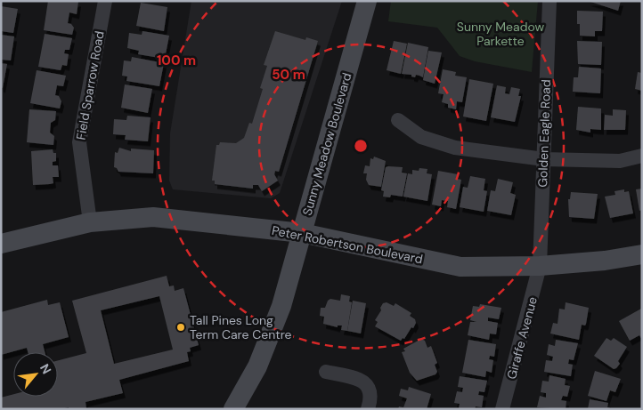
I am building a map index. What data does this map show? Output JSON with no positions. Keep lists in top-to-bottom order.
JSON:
{
  "streets": {
    "street": [
      "Field Sparrow Road",
      "Golden Eagle Road",
      "Sunny Meadow Boulevard",
      "Peter Robertson Boulevard",
      "Giraffe Avenue"
    ]
  },
  "crossings": [
    ["Field Sparrow Road", "Peter Robertson Boulevard"],
    ["Golden Eagle Road", "Peter Robertson Boulevard"],
    ["Golden Eagle Road", "Giraffe Avenue"],
    ["Sunny Meadow Boulevard", "Peter Robertson Boulevard"],
    ["Peter Robertson Boulevard", "Giraffe Avenue"]
  ],
  "parks": ["Sunny Meadow Parkette"],
  "places": ["Tall Pines Long Term Care Centre"],
  "north": "top right",
  "rings": ["100 m", "50 m"]
}
